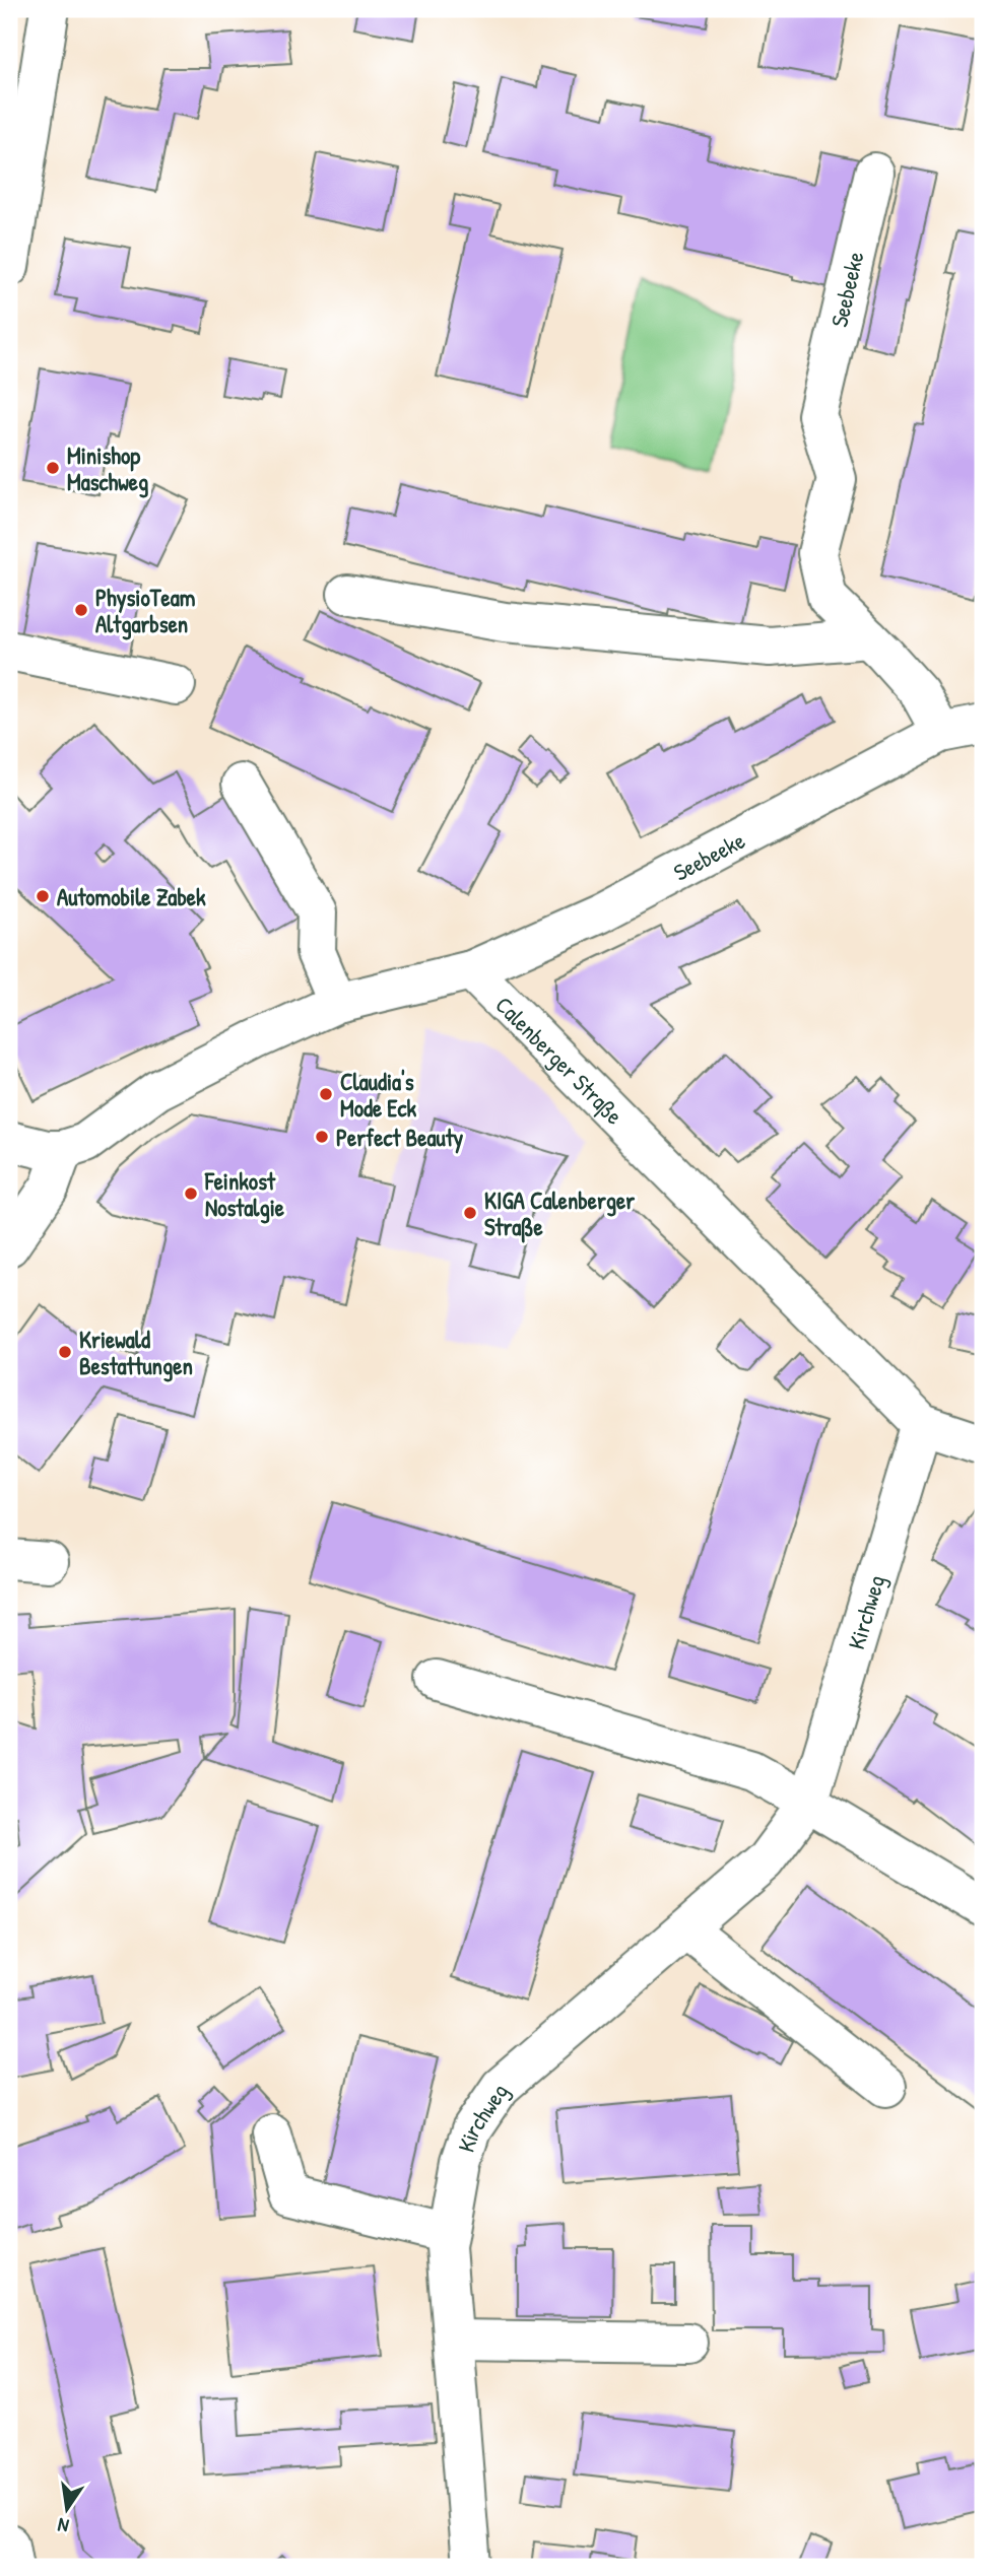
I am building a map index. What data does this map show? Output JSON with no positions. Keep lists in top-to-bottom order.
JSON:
{
  "streets": {
    "street": ["Seebeeke", "Calenberger Straße", "Kirchweg"]
  },
  "crossings": [
    ["Seebeeke", "Calenberger Straße"],
    ["Calenberger Straße", "Kirchweg"]
  ],
  "places": [
    "Minishop Maschweg",
    "PhysioTeam Altgarbsen",
    "Automobile Zabek",
    "Claudia's Mode Eck",
    "Perfect Beauty",
    "Feinkost Nostalgie",
    "KIGA Calenberger Straße",
    "Kriewald Bestattungen"
  ],
  "north": "bottom"
}
